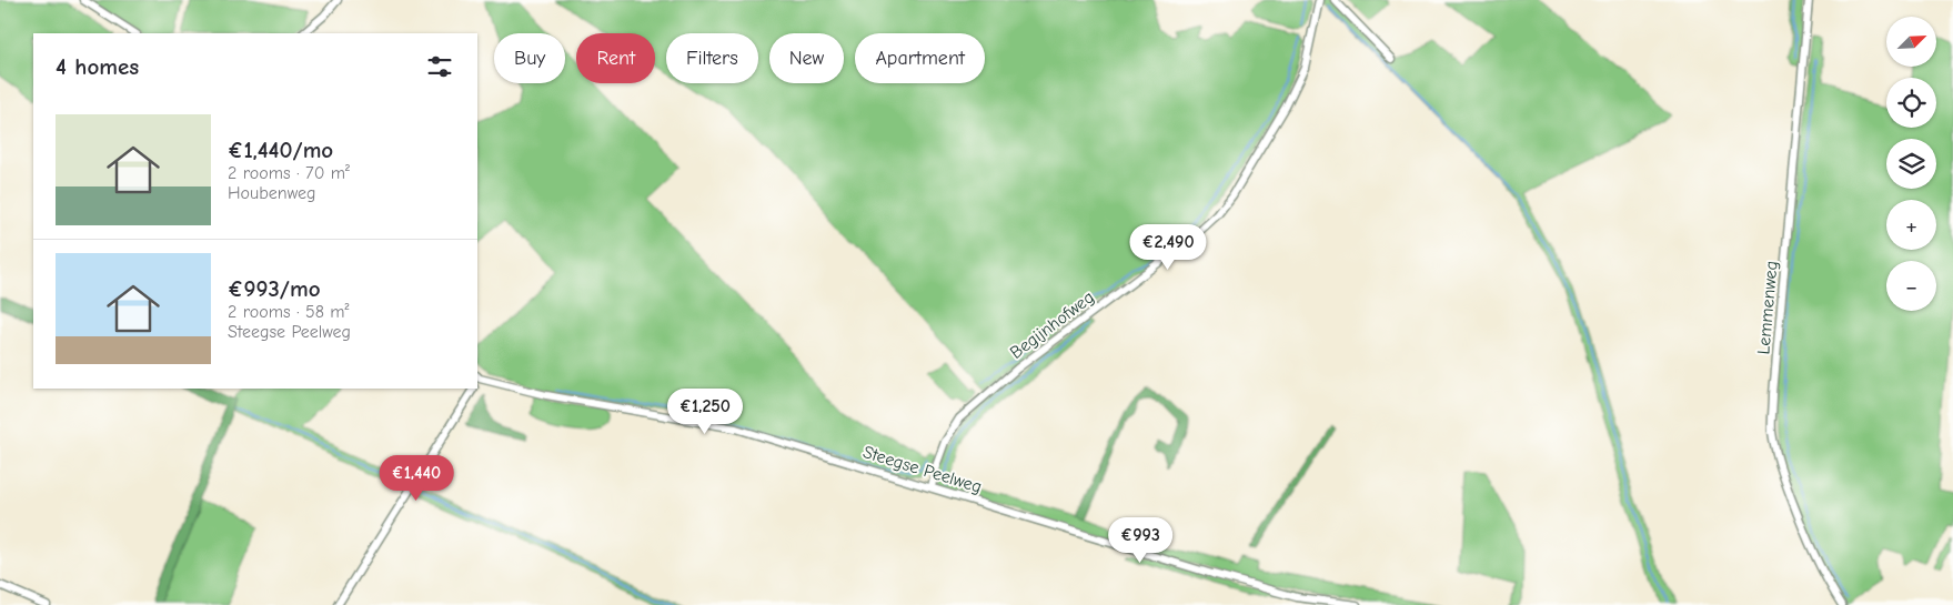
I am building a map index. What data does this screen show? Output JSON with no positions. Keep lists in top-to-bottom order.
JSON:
{
  "streets": {
    "street": ["Lemmenweg", "Begijnhofweg", "Steegse Peelweg"]
  },
  "crossings": [
    ["Begijnhofweg", "Steegse Peelweg"]
  ],
  "north": "top right",
  "page": {
    "map_buttons": ["+", "−"],
    "chip": [
      "Buy",
      "Rent",
      "Filters",
      "New",
      "Apartment"
    ],
    "heading": "4 homes",
    "list": [
      {
        "name": "€1,440/mo",
        "note": "2 rooms · 70 m² · Houbenweg"
      },
      {
        "name": "€993/mo",
        "note": "2 rooms · 58 m² · Steegse Peelweg"
      }
    ],
    "price": [
      "€2,490",
      "€1,250",
      "€1,440",
      "€993"
    ]
  }
}
